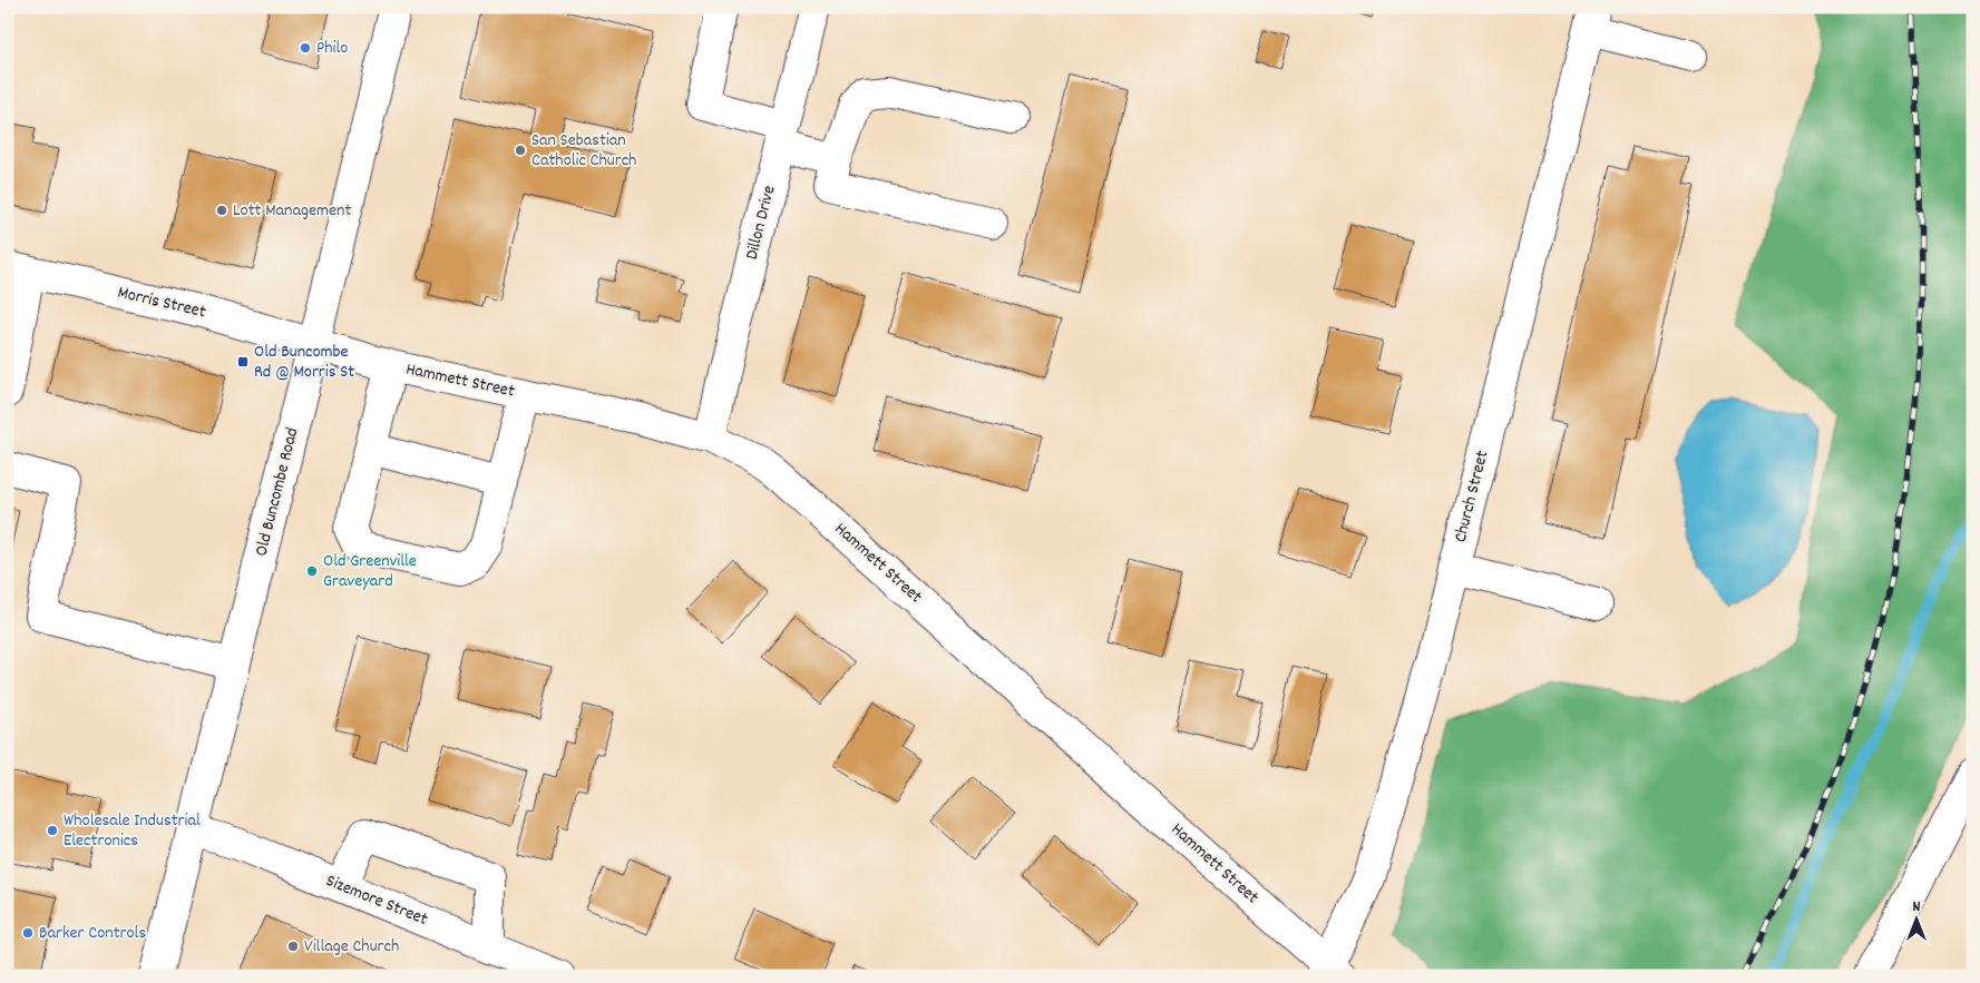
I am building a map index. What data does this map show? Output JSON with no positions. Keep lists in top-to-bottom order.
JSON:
{
  "streets": {
    "street": [
      "Dillon Drive",
      "Morris Street",
      "Hammett Street",
      "Old Buncombe Road",
      "Church Street",
      "Sizemore Street"
    ]
  },
  "crossings": [
    ["Dillon Drive", "Hammett Street"],
    ["Morris Street", "Hammett Street"],
    ["Morris Street", "Old Buncombe Road"],
    ["Hammett Street", "Old Buncombe Road"],
    ["Hammett Street", "Church Street"],
    ["Old Buncombe Road", "Sizemore Street"]
  ],
  "places": {
    "other": [
      "Philo",
      "San Sebastian Catholic Church",
      "Lott Management",
      "Old Greenville Graveyard",
      "Wholesale Industrial Electronics",
      "Barker Controls",
      "Village Church"
    ],
    "transit": ["Old Buncombe Rd @ Morris St"]
  },
  "north": "top"
}
